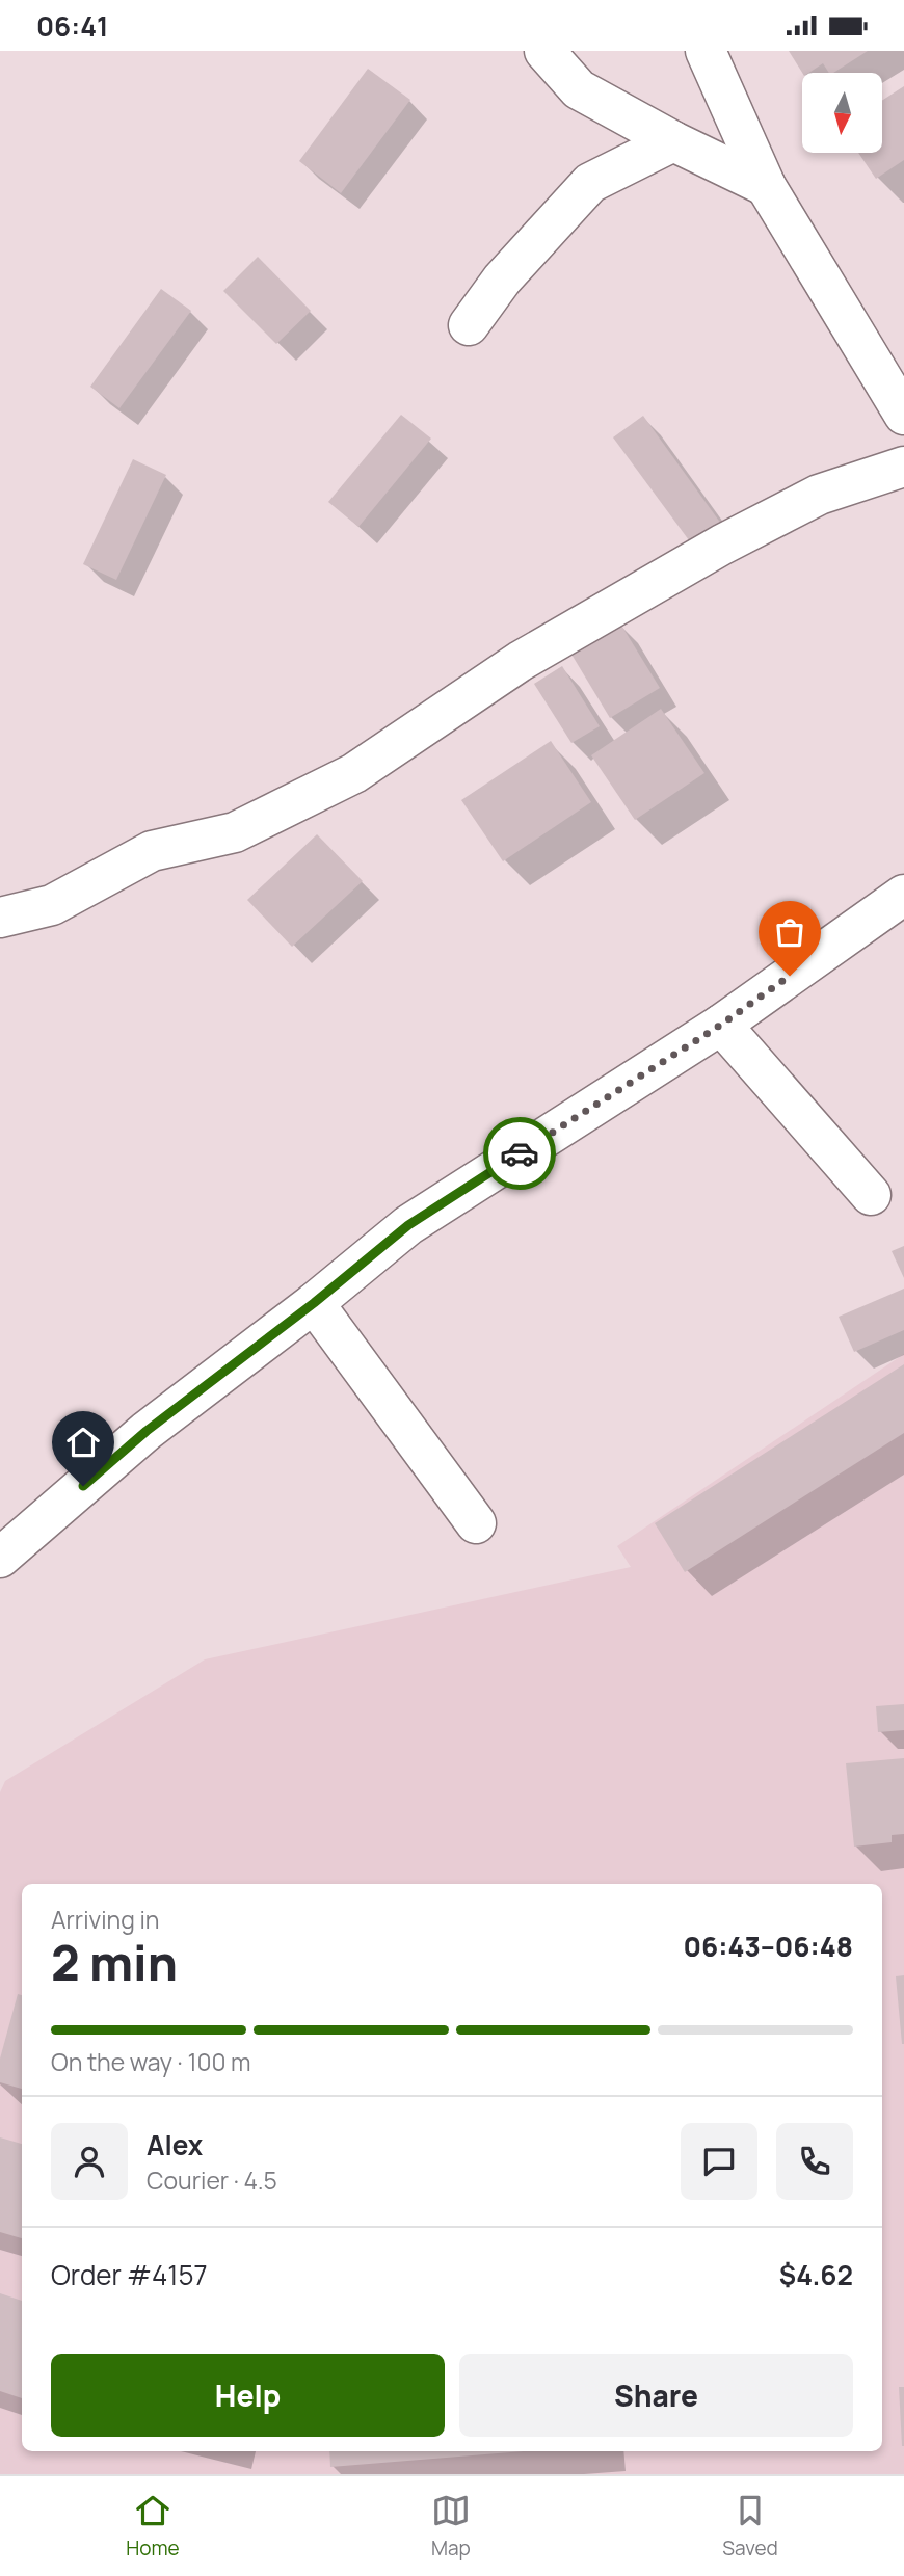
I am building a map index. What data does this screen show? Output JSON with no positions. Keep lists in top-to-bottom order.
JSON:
{
  "north": "bottom",
  "page": {
    "status": "06:41",
    "heading": ["2 min", "Arriving in", "06:43–06:48"],
    "panel": [
      "Alex",
      "Courier · 4.5",
      "Order #4157",
      "$4.62"
    ],
    "bar": "On the way · 100 m",
    "buttons": ["Help", "Share"],
    "tabs": ["Home", "Map", "Saved"]
  }
}
